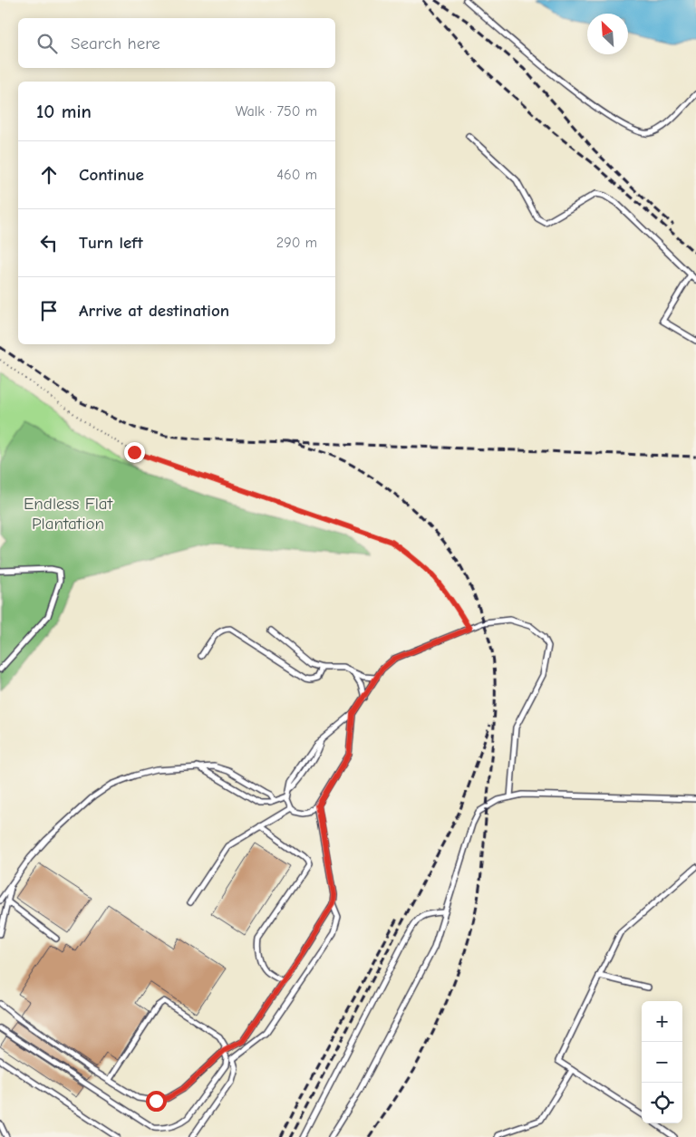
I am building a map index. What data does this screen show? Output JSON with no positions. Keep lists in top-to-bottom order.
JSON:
{
  "parks": ["Endless Flat Plantation"],
  "north": "top left",
  "page": {
    "search": "Search here",
    "heading": ["10 min", "Walk · 750 m"],
    "list": [
      ["Continue", "460 m"],
      ["Turn left", "290 m"],
      "Arrive at destination"
    ],
    "map_buttons": ["+", "−"]
  }
}
